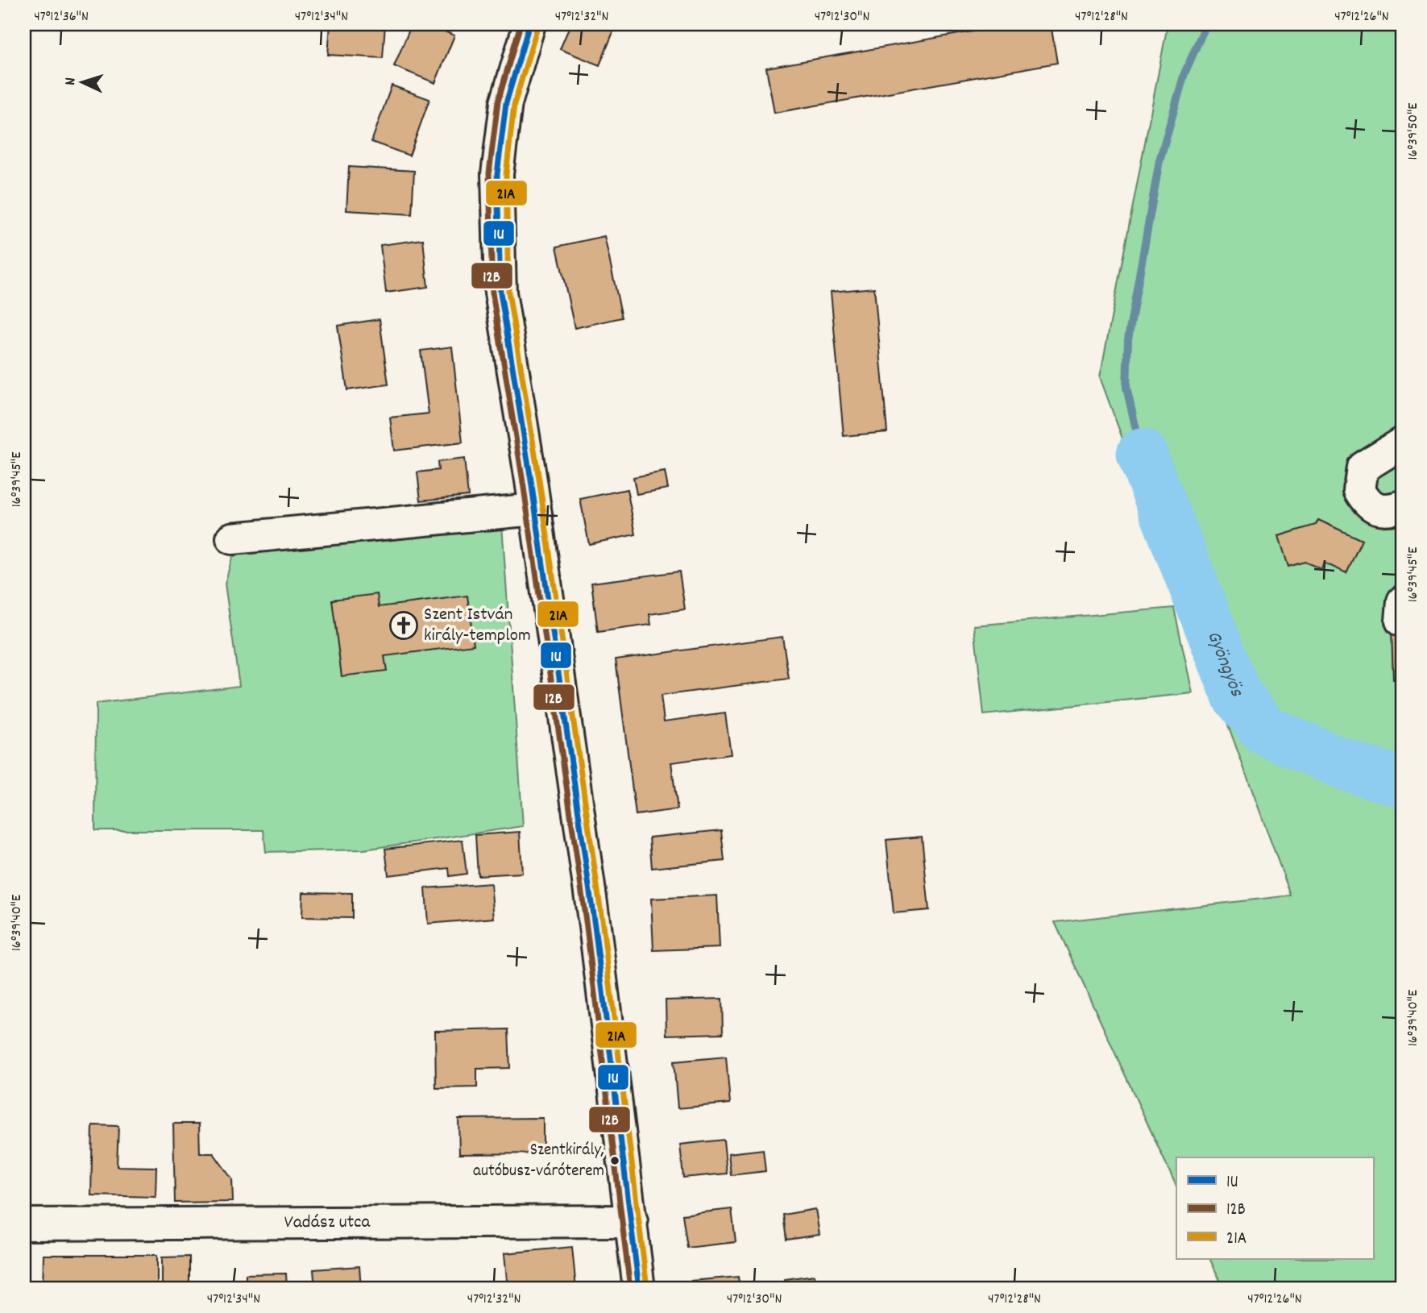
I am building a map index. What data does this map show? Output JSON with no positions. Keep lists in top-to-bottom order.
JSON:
{
  "streets": {
    "street": ["Vadász utca"]
  },
  "water": ["Gyöngyös"],
  "places": {
    "church": ["Szent István király-templom"],
    "other": ["Szentkirály, autóbusz-váróterem"]
  },
  "lines": ["transit line 1U", "transit line 12B", "transit line 21A"],
  "legend": ["1U", "12B", "21A"],
  "north": "left",
  "coordinates": [
    "47°12'36\"N",
    "47°12'34\"N",
    "47°12'32\"N",
    "47°12'30\"N",
    "47°12'28\"N",
    "47°12'26\"N",
    "16°39'50\"E",
    "16°39'45\"E",
    "16°39'40\"E"
  ]
}
